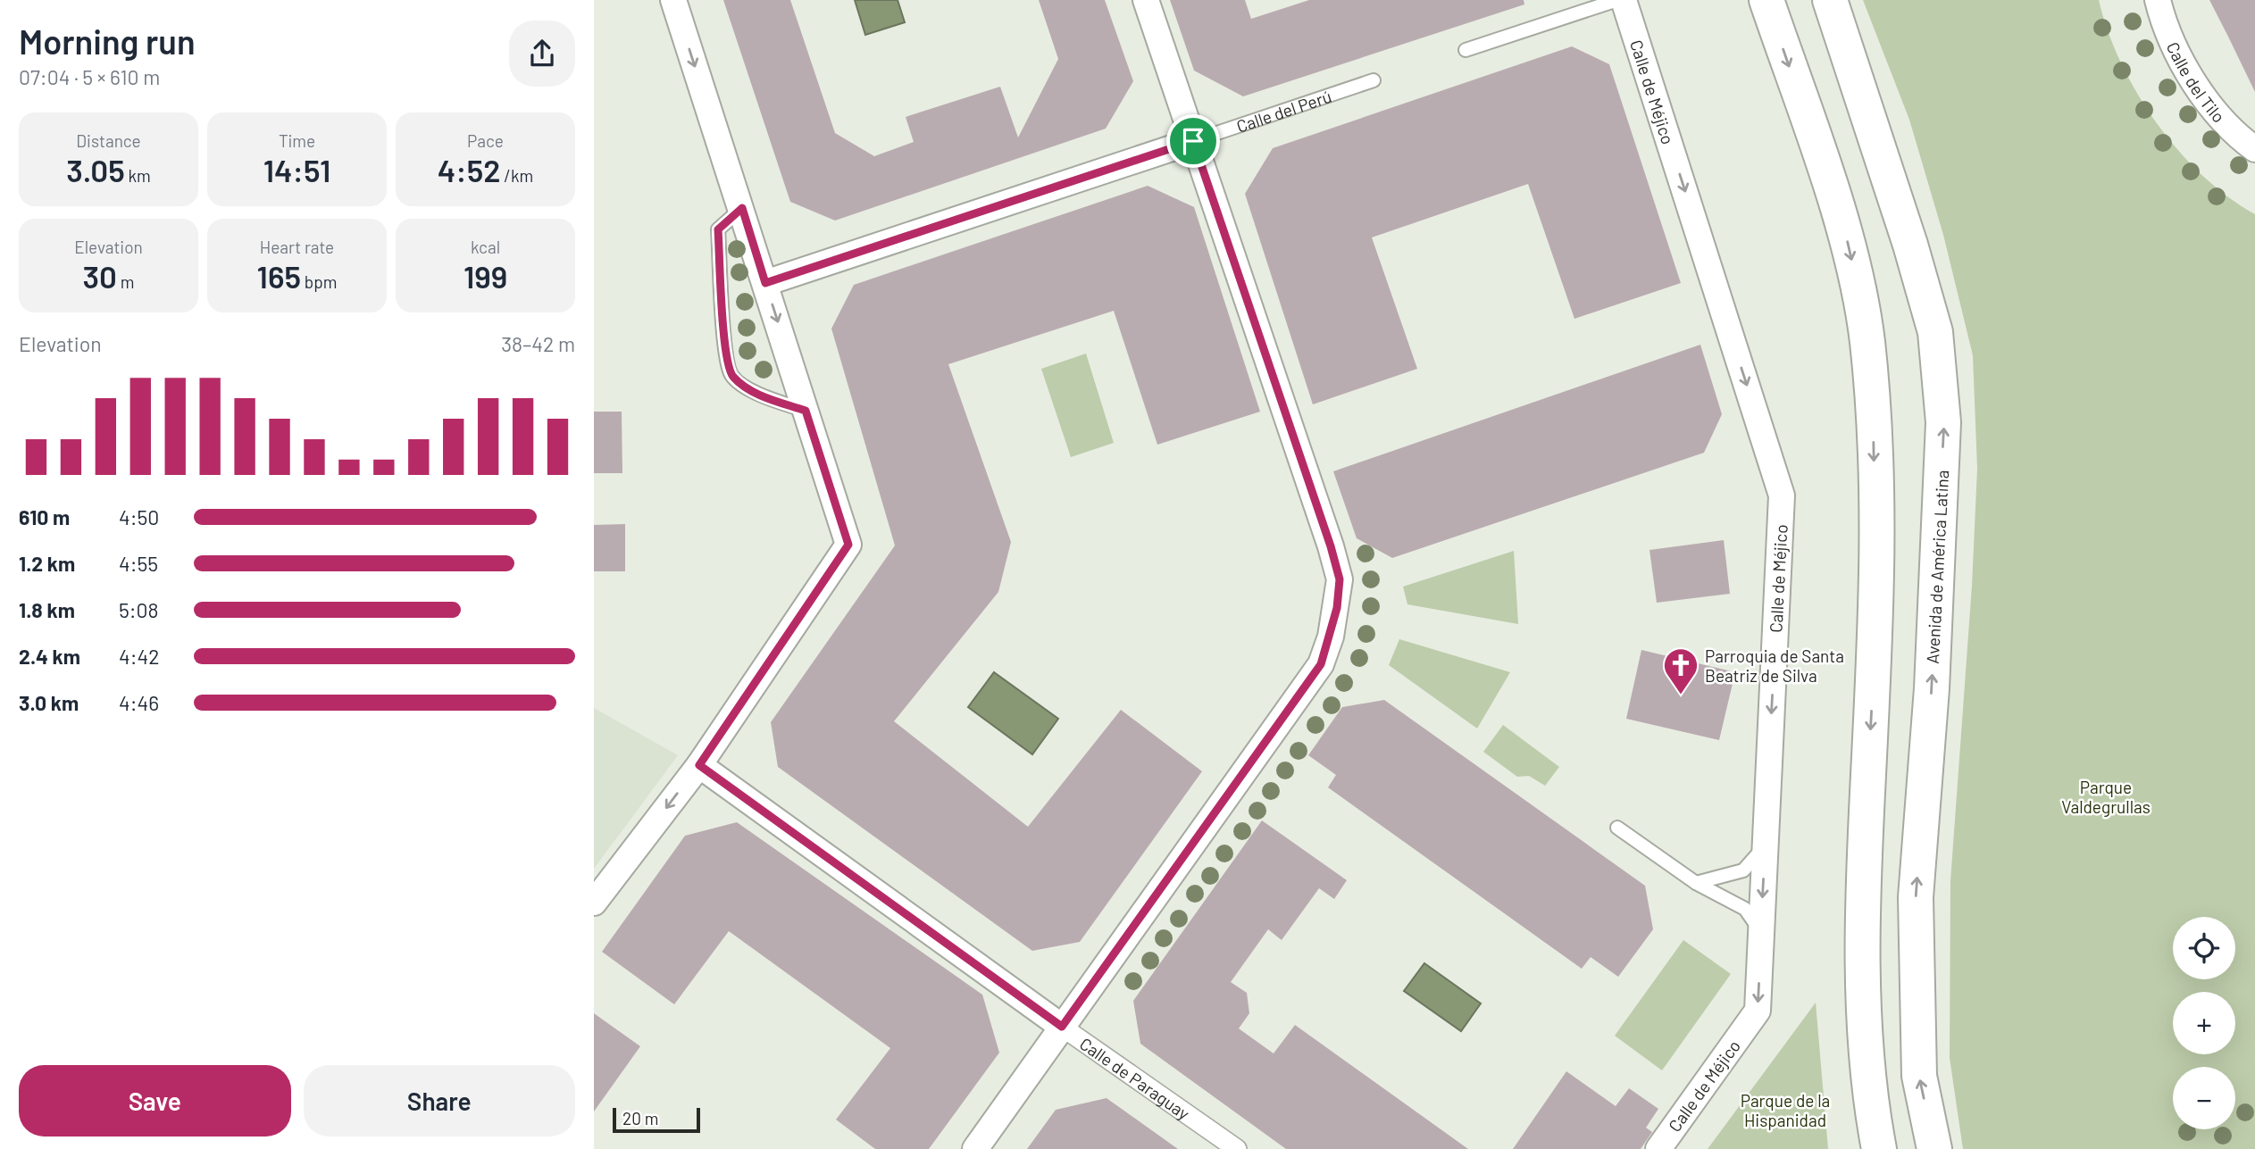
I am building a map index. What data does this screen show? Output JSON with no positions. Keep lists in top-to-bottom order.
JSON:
{
  "streets": {
    "main road": ["Avenida de América Latina"],
    "street": [
      "Calle del Tilo",
      "Calle de Méjico",
      "Calle del Perú",
      "Calle de Paraguay"
    ]
  },
  "one_way": ["Calle de Méjico"],
  "parks": ["Parque Valdegrullas", "Parque de la Hispanidad"],
  "places": {
    "church": ["Parroquia de Santa Beatriz de Silva"]
  },
  "scale_bar": "20 m",
  "page": {
    "heading": ["Morning run", "07:04 · 5 × 610 m"],
    "stats": [
      ["Distance", "3.05 km"],
      ["Time", "14:51"],
      ["Pace", "4:52 /km"],
      ["Elevation", "30 m"],
      ["Heart rate", "165 bpm"],
      ["kcal", "199"]
    ],
    "chart": ["Elevation", "38–42 m"],
    "list": [
      {
        "name": "610 m",
        "note": "4:50"
      },
      {
        "name": "1.2 km",
        "note": "4:55"
      },
      {
        "name": "1.8 km",
        "note": "5:08"
      },
      {
        "name": "2.4 km",
        "note": "4:42"
      },
      {
        "name": "3.0 km",
        "note": "4:46"
      }
    ],
    "map_buttons": ["+", "−"],
    "buttons": ["Save", "Share"],
    "scale": "20 m"
  }
}
